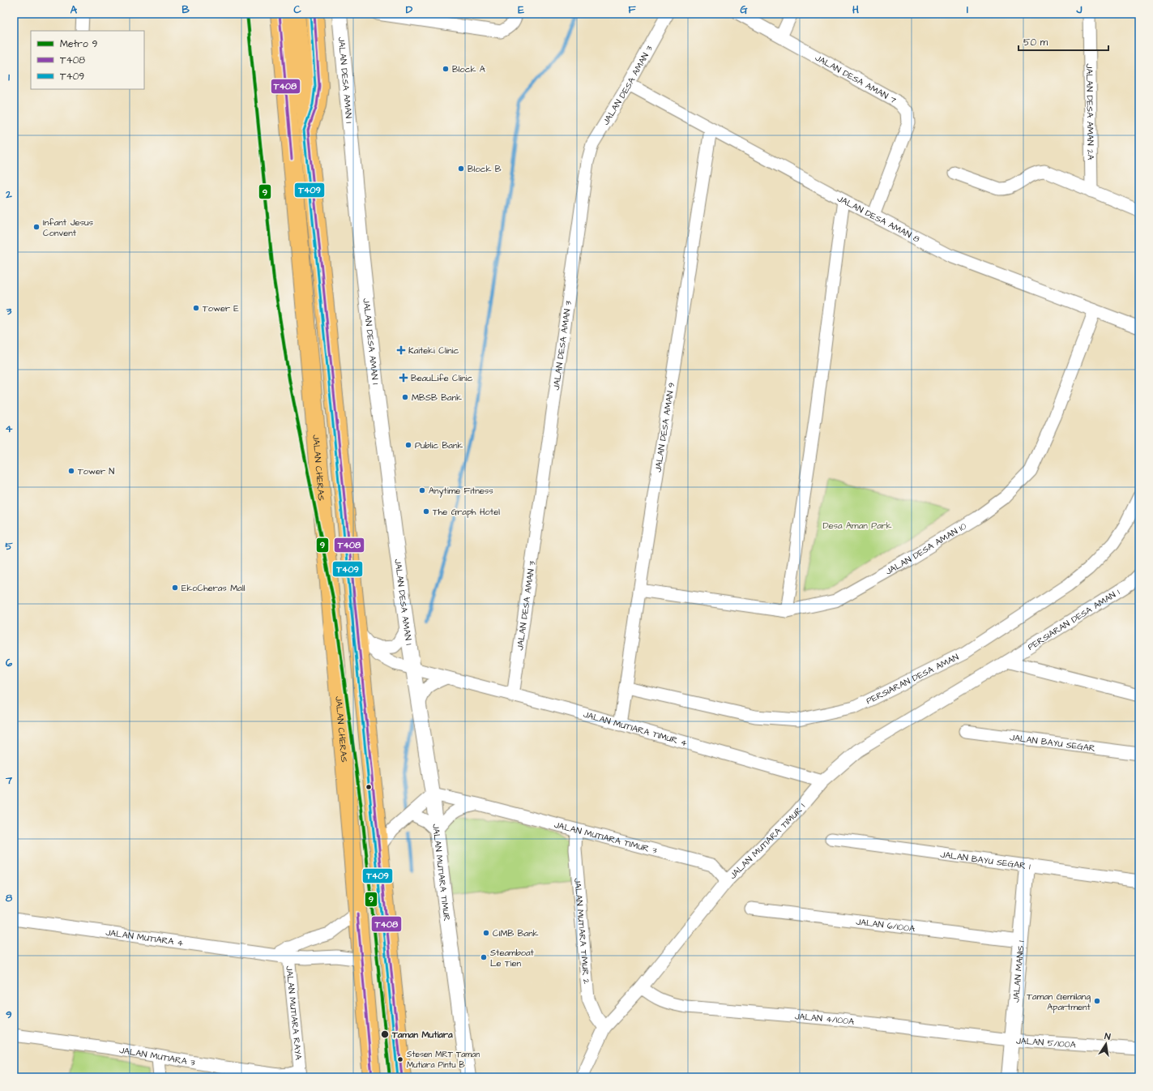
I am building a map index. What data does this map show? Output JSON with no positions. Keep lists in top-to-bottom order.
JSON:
{
  "streets": {
    "highway": ["JALAN CHERAS"],
    "street": [
      "JALAN DESA AMAN 7",
      "JALAN DESA AMAN 1",
      "JALAN DESA AMAN 3",
      "JALAN DESA AMAN 2A",
      "JALAN DESA AMAN 8",
      "JALAN DESA AMAN 9",
      "JALAN DESA AMAN 10",
      "PERSIARAN DESA AMAN 1",
      "PERSIARAN DESA AMAN",
      "JALAN MUTIARA TIMUR 4",
      "JALAN BAYU SEGAR",
      "JALAN MUTIARA TIMUR 3",
      "JALAN MUTIARA TIMUR 1",
      "JALAN BAYU SEGAR 1",
      "JALAN MUTIARA TIMUR",
      "JALAN 6/100A",
      "JALAN MUTIARA TIMUR 2",
      "JALAN MUTIARA 4",
      "JALAN MANIS 1",
      "JALAN MUTIARA RAYA",
      "JALAN 4/100A",
      "JALAN 5/100A",
      "JALAN MUTIARA 3"
    ]
  },
  "crossings": [
    ["JALAN DESA AMAN 7", "JALAN DESA AMAN 8"],
    ["JALAN DESA AMAN 1", "JALAN MUTIARA TIMUR 4"],
    ["JALAN DESA AMAN 1", "JALAN MUTIARA TIMUR"],
    ["JALAN DESA AMAN 3", "JALAN DESA AMAN 8"],
    ["JALAN DESA AMAN 3", "JALAN MUTIARA TIMUR 4"],
    ["JALAN DESA AMAN 8", "JALAN DESA AMAN 9"],
    ["JALAN DESA AMAN 8", "JALAN DESA AMAN 10"],
    ["JALAN DESA AMAN 9", "JALAN DESA AMAN 10"],
    ["JALAN DESA AMAN 9", "PERSIARAN DESA AMAN"],
    ["JALAN DESA AMAN 9", "JALAN MUTIARA TIMUR 4"],
    ["JALAN CHERAS", "JALAN MUTIARA 4"],
    ["PERSIARAN DESA AMAN 1", "JALAN MUTIARA TIMUR 1"],
    ["JALAN MUTIARA TIMUR 4", "JALAN MUTIARA TIMUR 1"],
    ["JALAN MUTIARA TIMUR 4", "JALAN MUTIARA TIMUR"],
    ["JALAN MUTIARA TIMUR 3", "JALAN MUTIARA TIMUR 1"],
    ["JALAN MUTIARA TIMUR 3", "JALAN MUTIARA TIMUR"],
    ["JALAN MUTIARA TIMUR 3", "JALAN MUTIARA TIMUR 2"],
    ["JALAN MUTIARA TIMUR 1", "JALAN MUTIARA TIMUR 2"],
    ["JALAN MUTIARA TIMUR 1", "JALAN 4/100A"],
    ["JALAN BAYU SEGAR 1", "JALAN MANIS 1"],
    ["JALAN 6/100A", "JALAN MANIS 1"],
    ["JALAN MUTIARA 4", "JALAN MUTIARA RAYA"],
    ["JALAN MANIS 1", "JALAN 4/100A"],
    ["JALAN MANIS 1", "JALAN 5/100A"],
    ["JALAN MUTIARA RAYA", "JALAN MUTIARA 3"],
    ["JALAN 4/100A", "JALAN 5/100A"]
  ],
  "parks": ["Desa Aman Park"],
  "places": {
    "other": [
      "Block A",
      "Block B",
      "Infant Jesus Convent",
      "Tower E",
      "MBSB Bank",
      "Public Bank",
      "Tower N",
      "Anytime Fitness",
      "The Graph Hotel",
      "EkoCheras Mall",
      "CIMB Bank",
      "Steamboat Le Tien",
      "Taman Gemilang Apartment",
      "Taman Mutiara",
      "Stesen MRT Taman Mutiara Pintu B"
    ],
    "health": ["Kaiteki Clinic", "BeauLife Clinic"]
  },
  "lines": ["metro line 9", "transit line T408", "transit line T409"],
  "legend": ["Metro 9", "T408", "T409"],
  "scale_bar": "50 m",
  "north": "top",
  "grid": {
    "columns": [
      "A",
      "B",
      "C",
      "D",
      "E",
      "F",
      "G",
      "H",
      "I",
      "J"
    ],
    "rows": [
      "1",
      "2",
      "3",
      "4",
      "5",
      "6",
      "7",
      "8",
      "9"
    ]
  }
}
